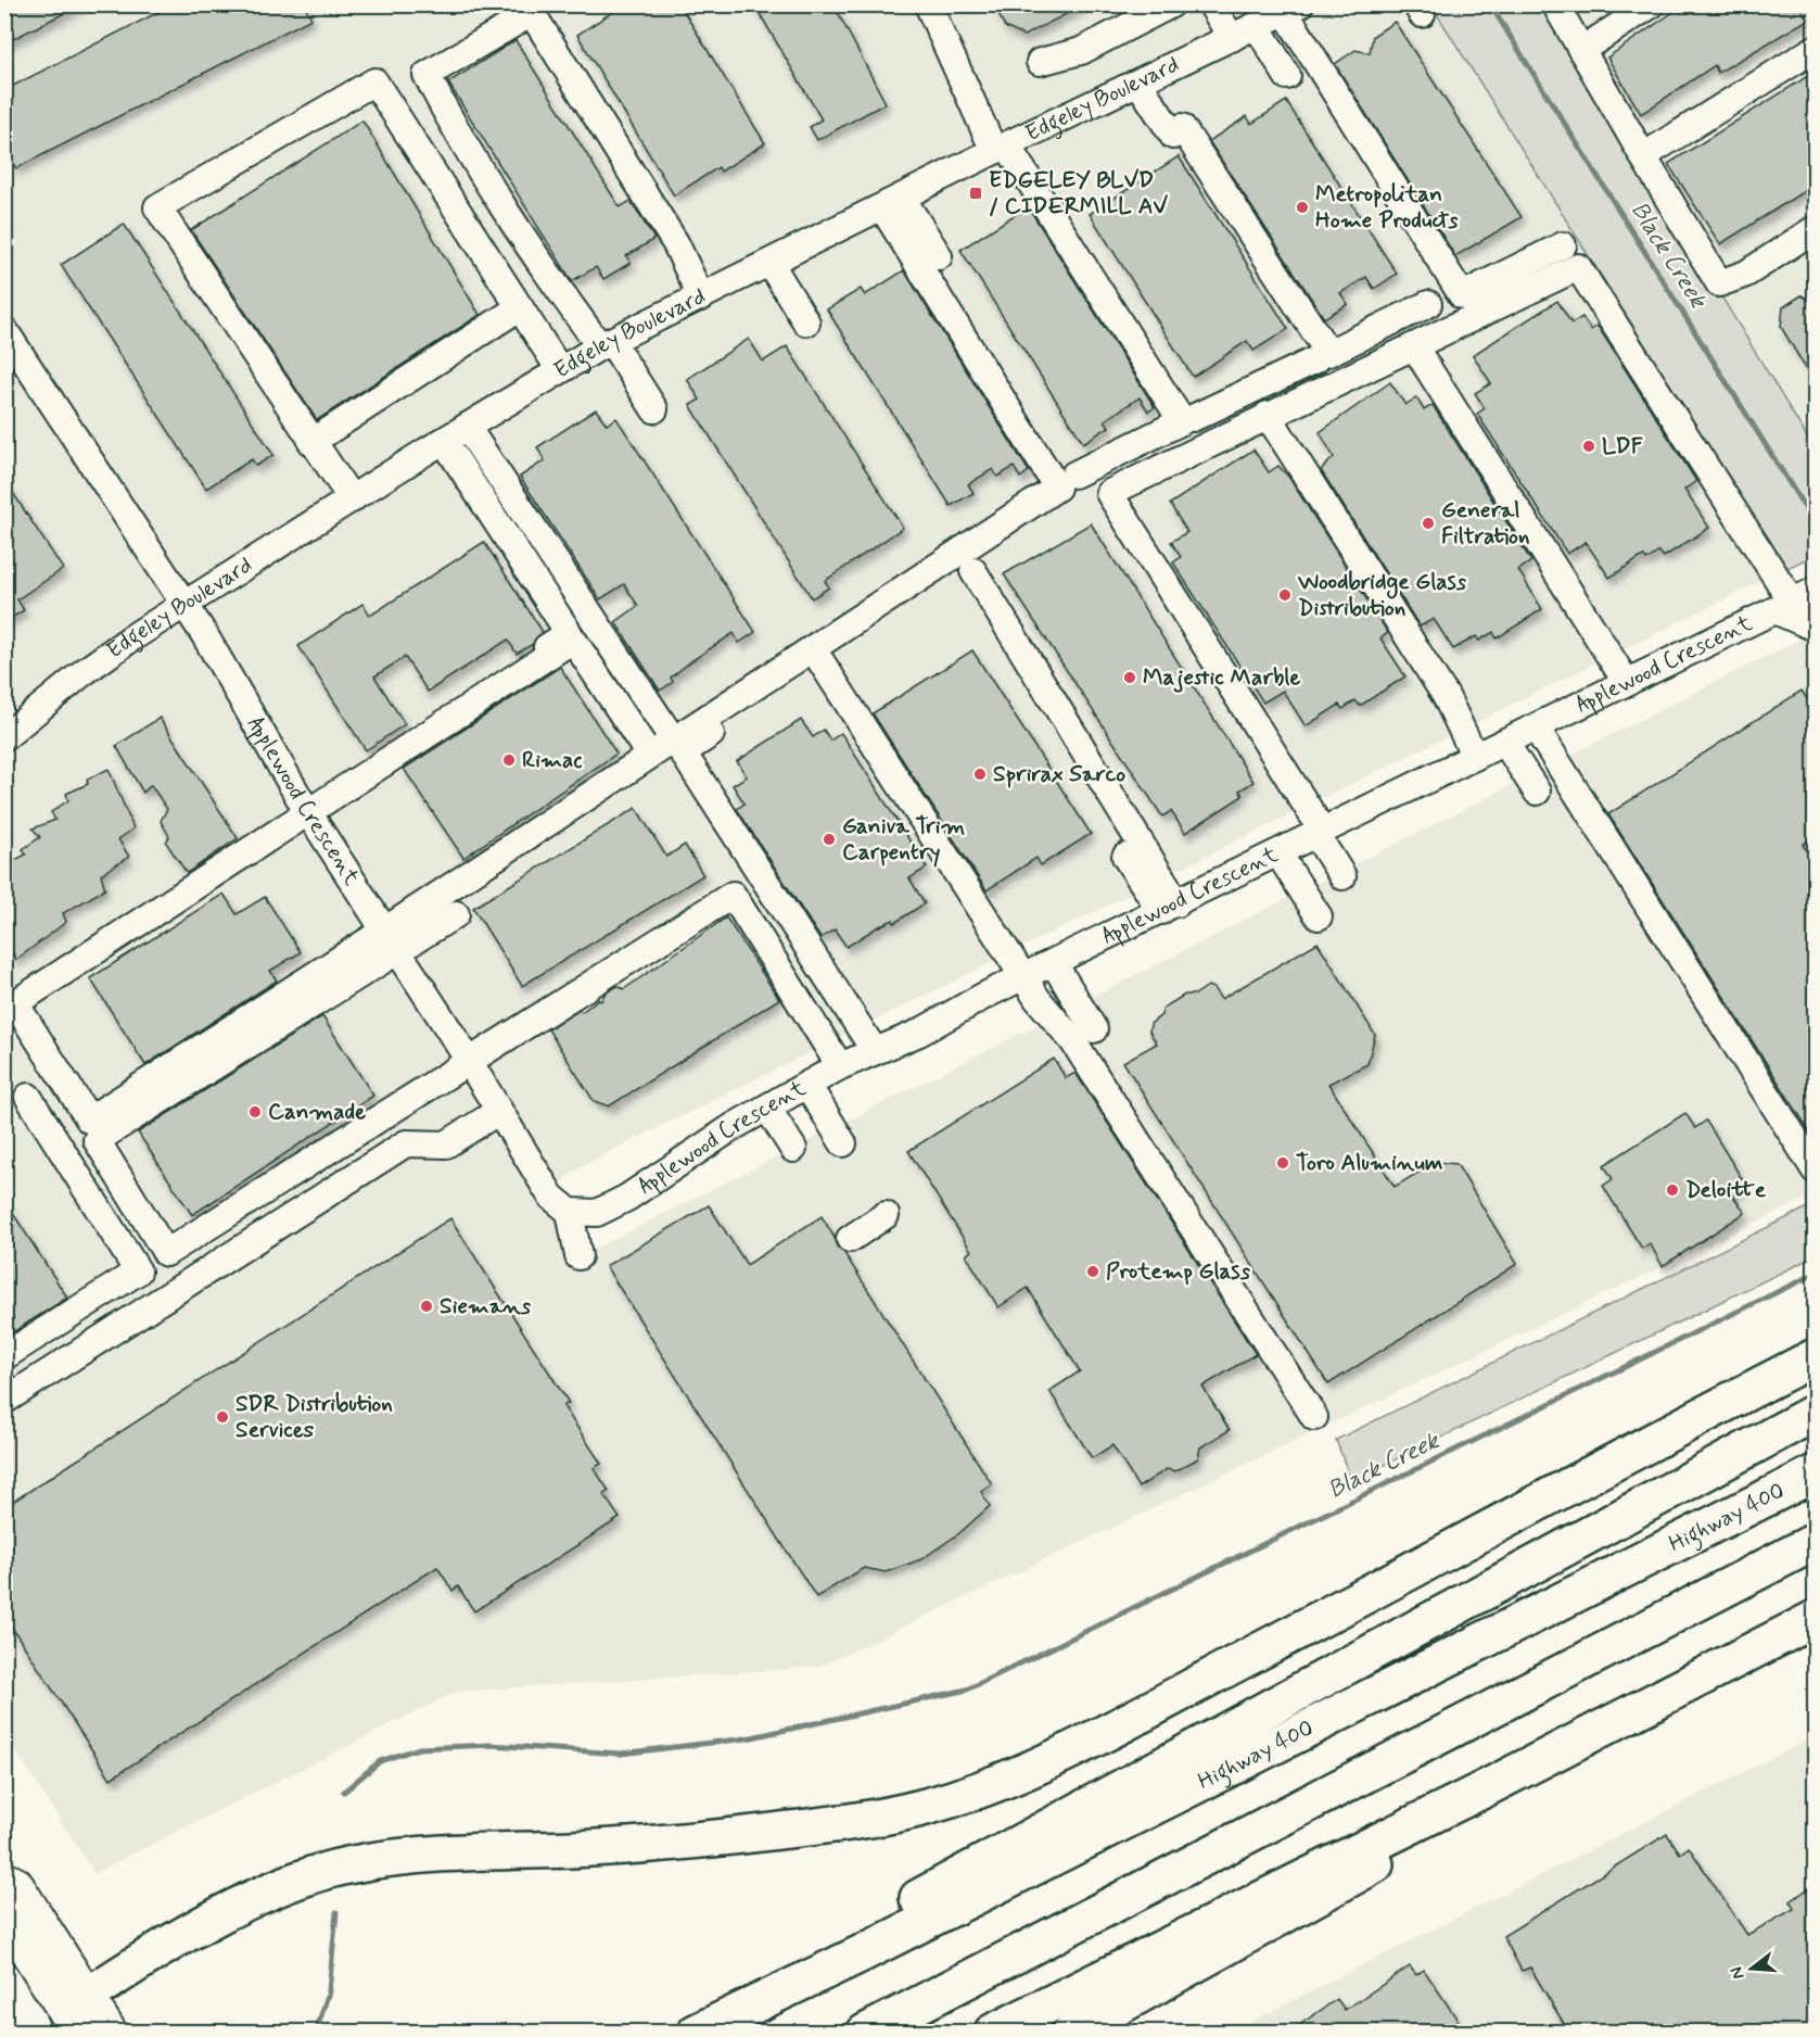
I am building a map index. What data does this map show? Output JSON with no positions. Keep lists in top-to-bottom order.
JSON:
{
  "streets": {
    "highway": ["Highway 400"],
    "street": ["Edgeley Boulevard", "Applewood Crescent"]
  },
  "crossings": [
    ["Edgeley Boulevard", "Applewood Crescent"]
  ],
  "water": ["Black Creek"],
  "places": {
    "transit": ["EDGELEY BLVD / CIDERMILL AV"],
    "other": [
      "Metropolitan Home Products",
      "LDF",
      "General Filtration",
      "Woodbridge Glass Distribution",
      "Majestic Marble",
      "Rimac",
      "Sprirax Sarco",
      "Ganiva Trim Carpentry",
      "Canmade",
      "Toro Aluminum",
      "Deloitte",
      "Protemp Glass",
      "Siemans",
      "SDR Distribution Services"
    ]
  },
  "north": "left"
}
